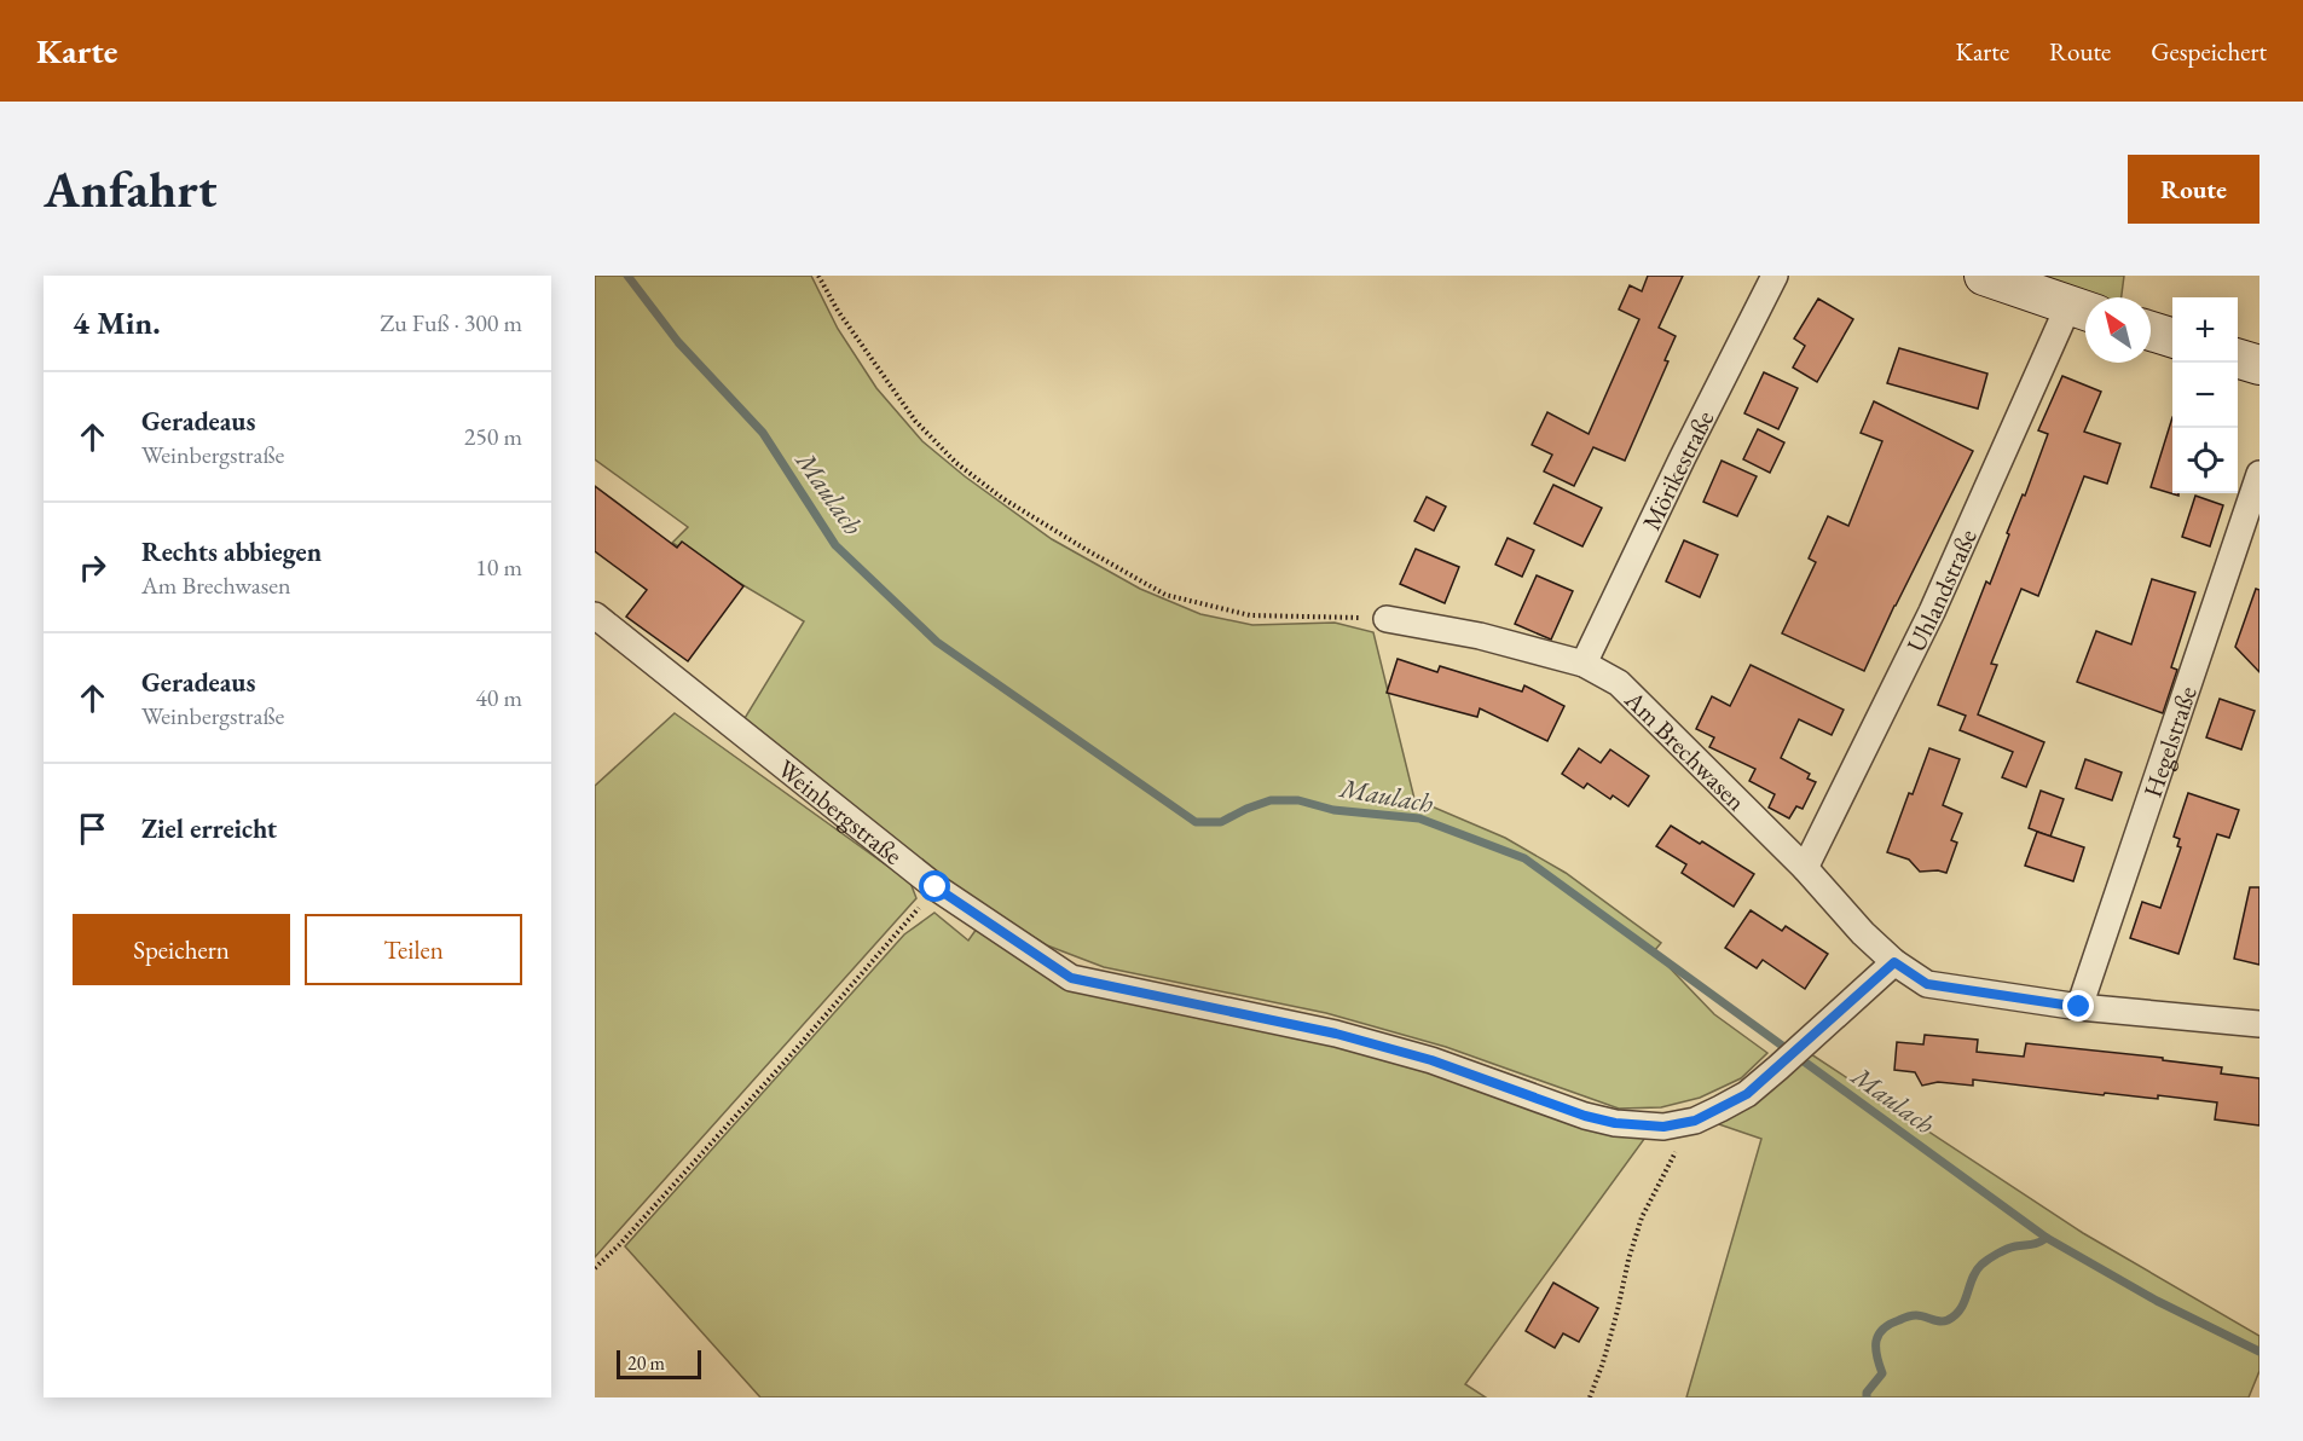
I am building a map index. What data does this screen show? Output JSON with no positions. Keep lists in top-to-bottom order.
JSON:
{
  "streets": {
    "street": [
      "Mörikestraße",
      "Uhlandstraße",
      "Hegelstraße",
      "Am Brechwasen",
      "Weinbergstraße"
    ]
  },
  "crossings": [
    ["Mörikestraße", "Am Brechwasen"],
    ["Uhlandstraße", "Am Brechwasen"],
    ["Hegelstraße", "Am Brechwasen"],
    ["Am Brechwasen", "Weinbergstraße"]
  ],
  "water": ["Maulach"],
  "scale_bar": "20 m",
  "north": "top left",
  "page": {
    "header": "Karte",
    "nav": ["Karte", "Route", "Gespeichert"],
    "buttons": [
      "Route",
      ["Speichern", "Teilen"]
    ],
    "title": "Anfahrt",
    "heading": ["4 Min.", "Zu Fuß · 300 m"],
    "map_buttons": ["+", "−"],
    "list": [
      ["Geradeaus", "Weinbergstraße", "250 m"],
      ["Rechts abbiegen", "Am Brechwasen", "10 m"],
      ["Geradeaus", "Weinbergstraße", "40 m"],
      "Ziel erreicht"
    ],
    "scale": "20 m"
  }
}
